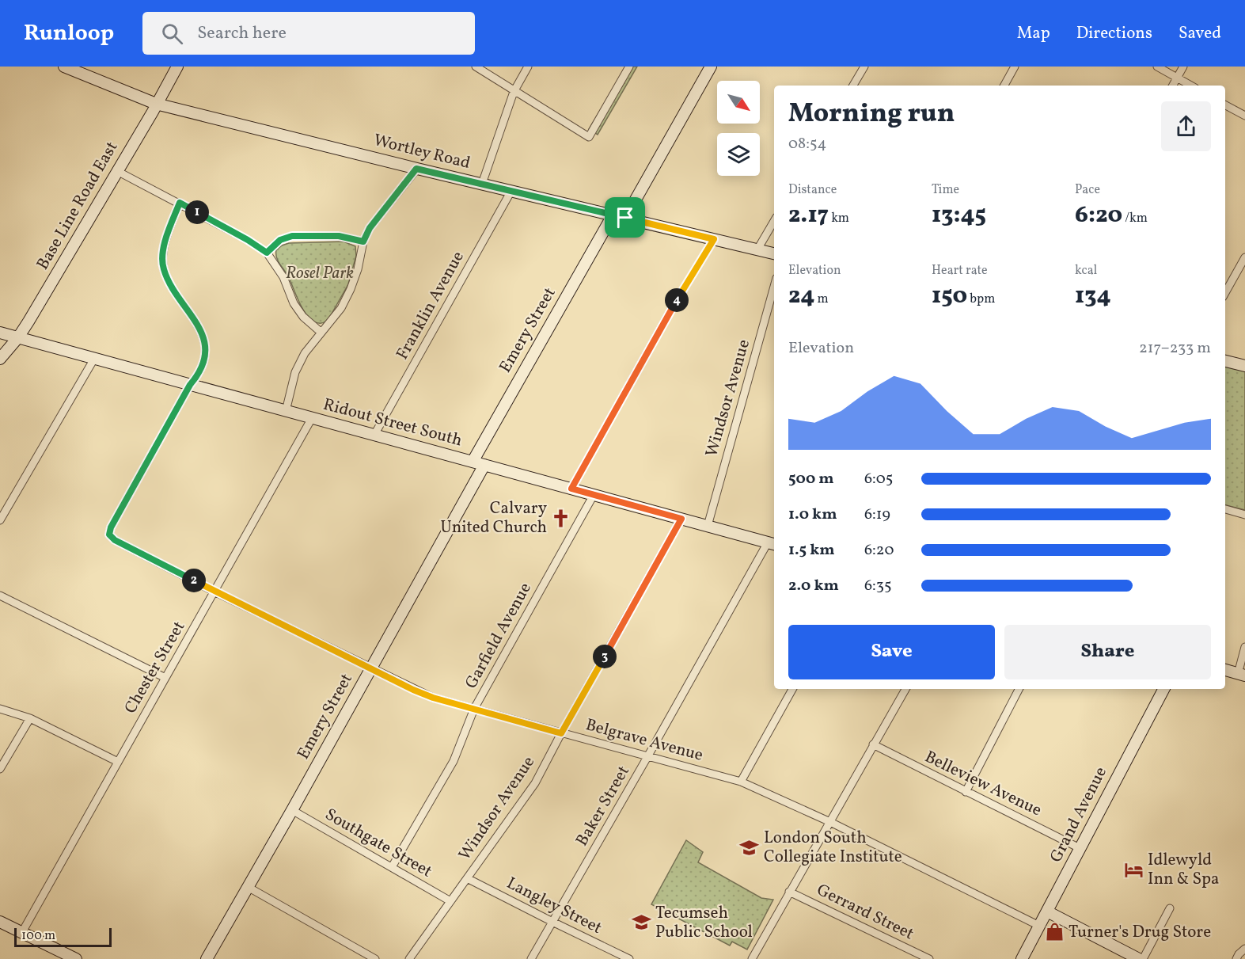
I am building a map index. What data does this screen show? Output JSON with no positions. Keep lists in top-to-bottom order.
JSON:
{
  "streets": {
    "street": [
      "Wortley Road",
      "Base Line Road East",
      "Franklin Avenue",
      "Emery Street",
      "Windsor Avenue",
      "Ridout Street South",
      "Garfield Avenue",
      "Chester Street",
      "Belgrave Avenue",
      "Belleview Avenue",
      "Baker Street",
      "Grand Avenue",
      "Southgate Street",
      "Langley Street",
      "Gerrard Street"
    ]
  },
  "crossings": [
    ["Wortley Road", "Base Line Road East"],
    ["Wortley Road", "Franklin Avenue"],
    ["Wortley Road", "Emery Street"],
    ["Base Line Road East", "Ridout Street South"],
    ["Franklin Avenue", "Ridout Street South"],
    ["Emery Street", "Ridout Street South"],
    ["Emery Street", "Belgrave Avenue"],
    ["Emery Street", "Southgate Street"],
    ["Windsor Avenue", "Ridout Street South"],
    ["Windsor Avenue", "Belgrave Avenue"],
    ["Windsor Avenue", "Southgate Street"],
    ["Windsor Avenue", "Langley Street"],
    ["Ridout Street South", "Garfield Avenue"],
    ["Ridout Street South", "Chester Street"],
    ["Ridout Street South", "Belgrave Avenue"],
    ["Ridout Street South", "Baker Street"],
    ["Garfield Avenue", "Belgrave Avenue"],
    ["Garfield Avenue", "Southgate Street"],
    ["Chester Street", "Belgrave Avenue"],
    ["Belgrave Avenue", "Baker Street"],
    ["Belgrave Avenue", "Grand Avenue"],
    ["Belleview Avenue", "Grand Avenue"],
    ["Baker Street", "Langley Street"]
  ],
  "parks": ["Rosel Park"],
  "places": {
    "church": ["Calvary United Church"],
    "school or university": ["London South Collegiate Institute", "Tecumseh Public School"],
    "hotel": ["Idlewyld Inn & Spa"],
    "shop": ["Turner's Drug Store"]
  },
  "scale_bar": "100 m",
  "north": "bottom right",
  "page": {
    "header": "Runloop",
    "search": "Search here",
    "nav": ["Map", "Directions", "Saved"],
    "heading": ["Morning run", "08:54"],
    "stats": [
      ["Distance", "2.17 km"],
      ["Time", "13:45"],
      ["Pace", "6:20 /km"],
      ["Elevation", "24 m"],
      ["Heart rate", "150 bpm"],
      ["kcal", "134"]
    ],
    "pins": [
      "1",
      "4",
      "2",
      "3"
    ],
    "chart": ["Elevation", "217–233 m"],
    "list": [
      {
        "name": "500 m",
        "note": "6:05"
      },
      {
        "name": "1.0 km",
        "note": "6:19"
      },
      {
        "name": "1.5 km",
        "note": "6:20"
      },
      {
        "name": "2.0 km",
        "note": "6:35"
      }
    ],
    "buttons": ["Save", "Share"],
    "scale": "100 m"
  }
}
